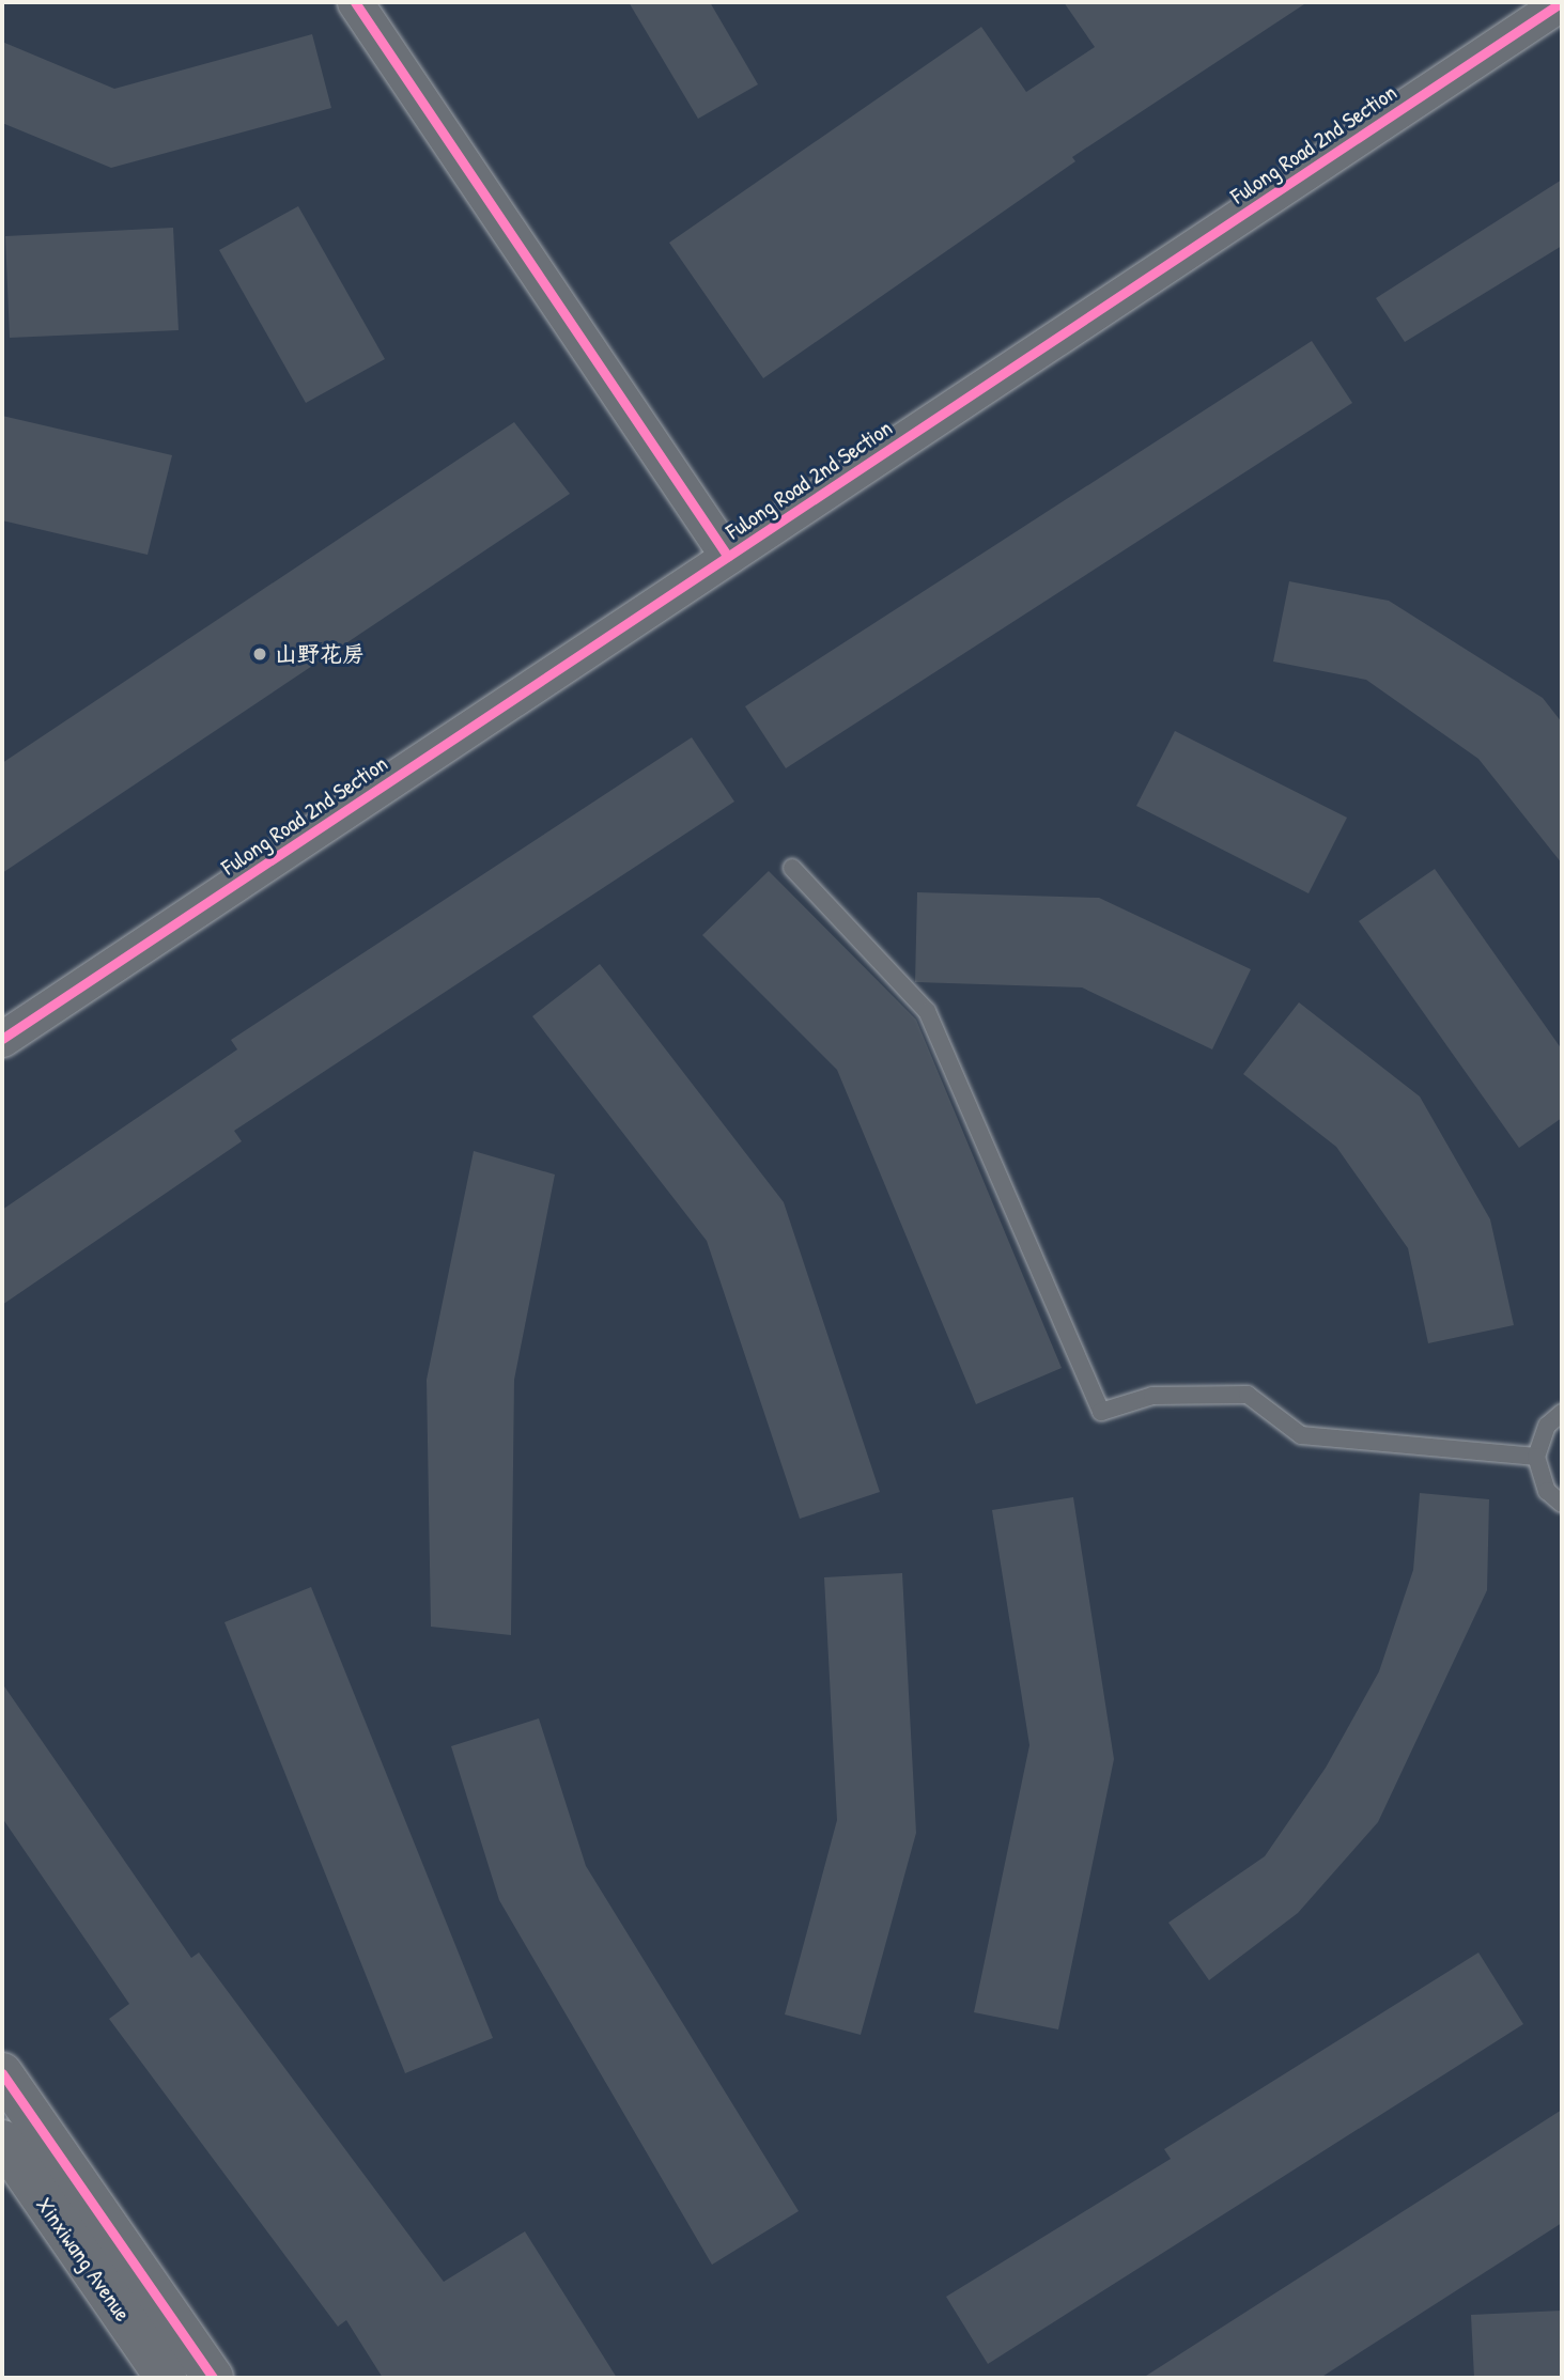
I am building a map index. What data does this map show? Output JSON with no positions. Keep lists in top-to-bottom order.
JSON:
{
  "streets": {
    "street": ["Fulong Road 2nd Section", "Xinxiwang Avenue"]
  },
  "places": ["山野花房"]
}
